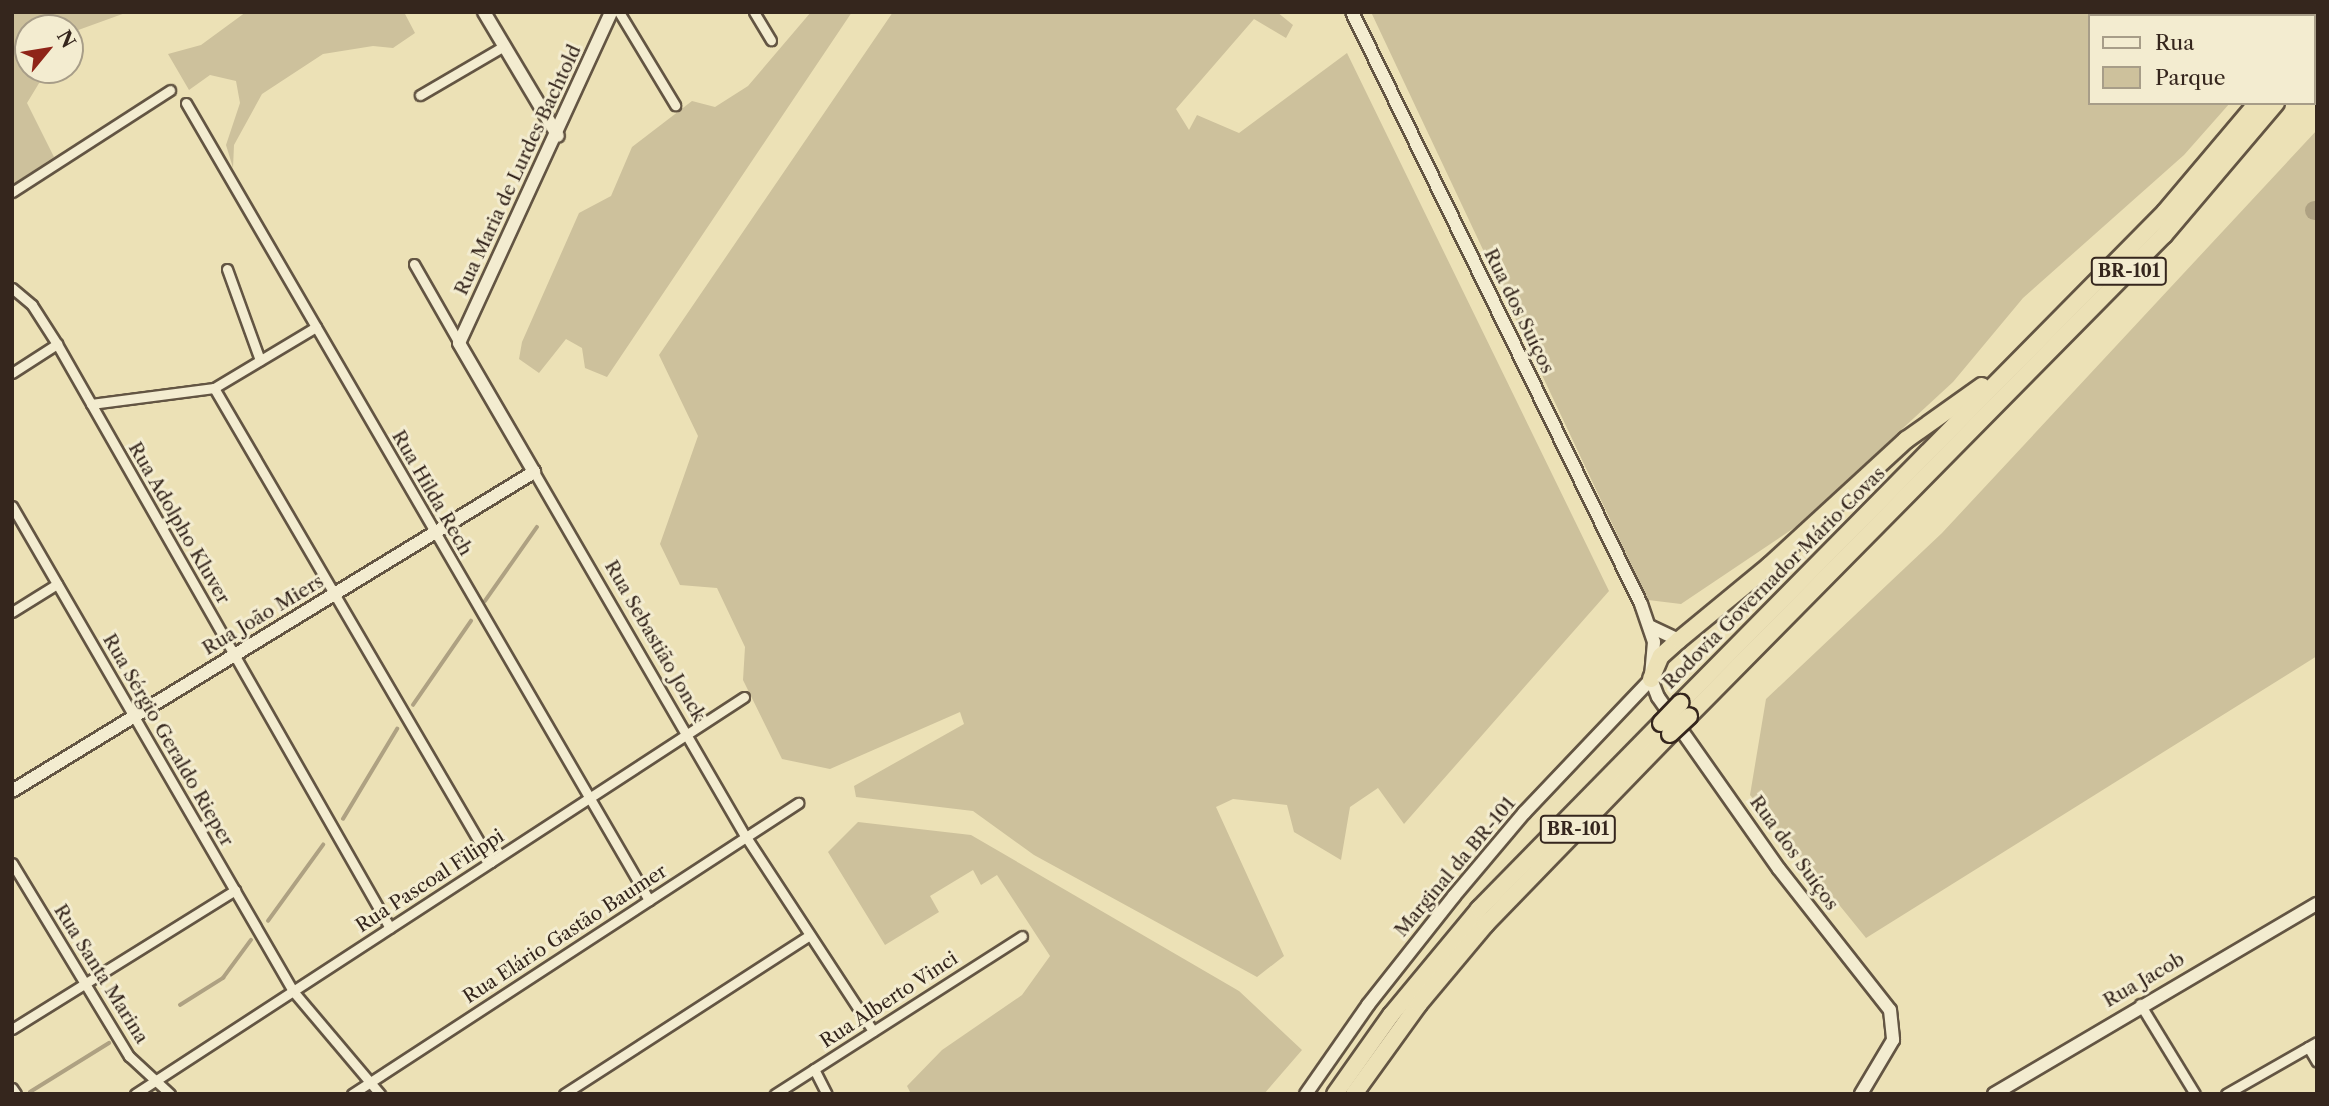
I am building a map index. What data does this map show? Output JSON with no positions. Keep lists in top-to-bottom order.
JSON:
{
  "streets": {
    "highway": ["BR-101", "Rodovia Governador Mário Covas"],
    "street": [
      "Rua Maria de Lurdes Bachtold",
      "Rua dos Suíços",
      "Rua Hilda Rech",
      "Rua Adolpho Kluver",
      "Rua João Miers",
      "Rua Sebastião Jonck",
      "Rua Sérgio Geraldo Rieper",
      "Marginal da BR-101",
      "Rua Pascoal Filippi",
      "Rua Elário Gastão Baumer",
      "Rua Santa Marina",
      "Rua Jacob",
      "Rua Alberto Vinci"
    ]
  },
  "crossings": [
    ["Rua Maria de Lurdes Bachtold", "Rua Sebastião Jonck"],
    ["Rua dos Suíços", "Marginal da BR-101"],
    ["Rua Hilda Rech", "Rua João Miers"],
    ["Rua Hilda Rech", "Rua Pascoal Filippi"],
    ["Rua Hilda Rech", "Rua Elário Gastão Baumer"],
    ["Rua Adolpho Kluver", "Rua João Miers"],
    ["Rua Adolpho Kluver", "Rua Pascoal Filippi"],
    ["Rua João Miers", "Rua Sebastião Jonck"],
    ["Rua João Miers", "Rua Sérgio Geraldo Rieper"],
    ["Rua Sebastião Jonck", "Rua Pascoal Filippi"],
    ["Rua Sebastião Jonck", "Rua Elário Gastão Baumer"],
    ["Rua Sebastião Jonck", "Rua Alberto Vinci"],
    ["Rua Sérgio Geraldo Rieper", "Rua Pascoal Filippi"],
    ["Rua Sérgio Geraldo Rieper", "Rua Elário Gastão Baumer"],
    ["Rua Pascoal Filippi", "Rua Santa Marina"]
  ],
  "legend": ["Rua", "Parque"],
  "north": "top right"
}
